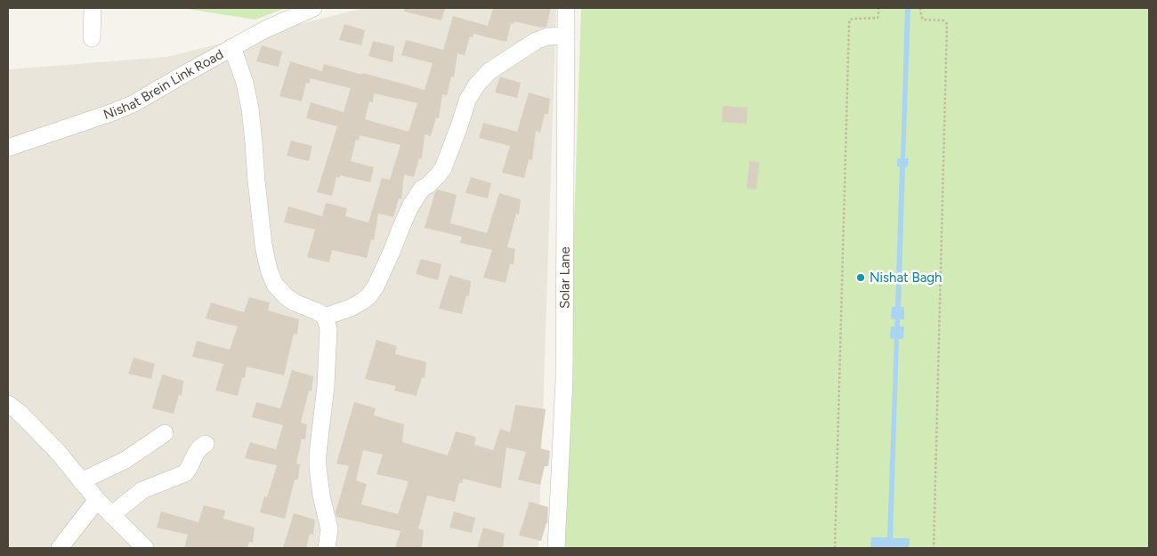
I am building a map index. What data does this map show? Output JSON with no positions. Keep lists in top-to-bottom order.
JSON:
{
  "streets": {
    "street": ["Nishat Brein Link Road", "Solar Lane"]
  },
  "places": ["Nishat Bagh"]
}
